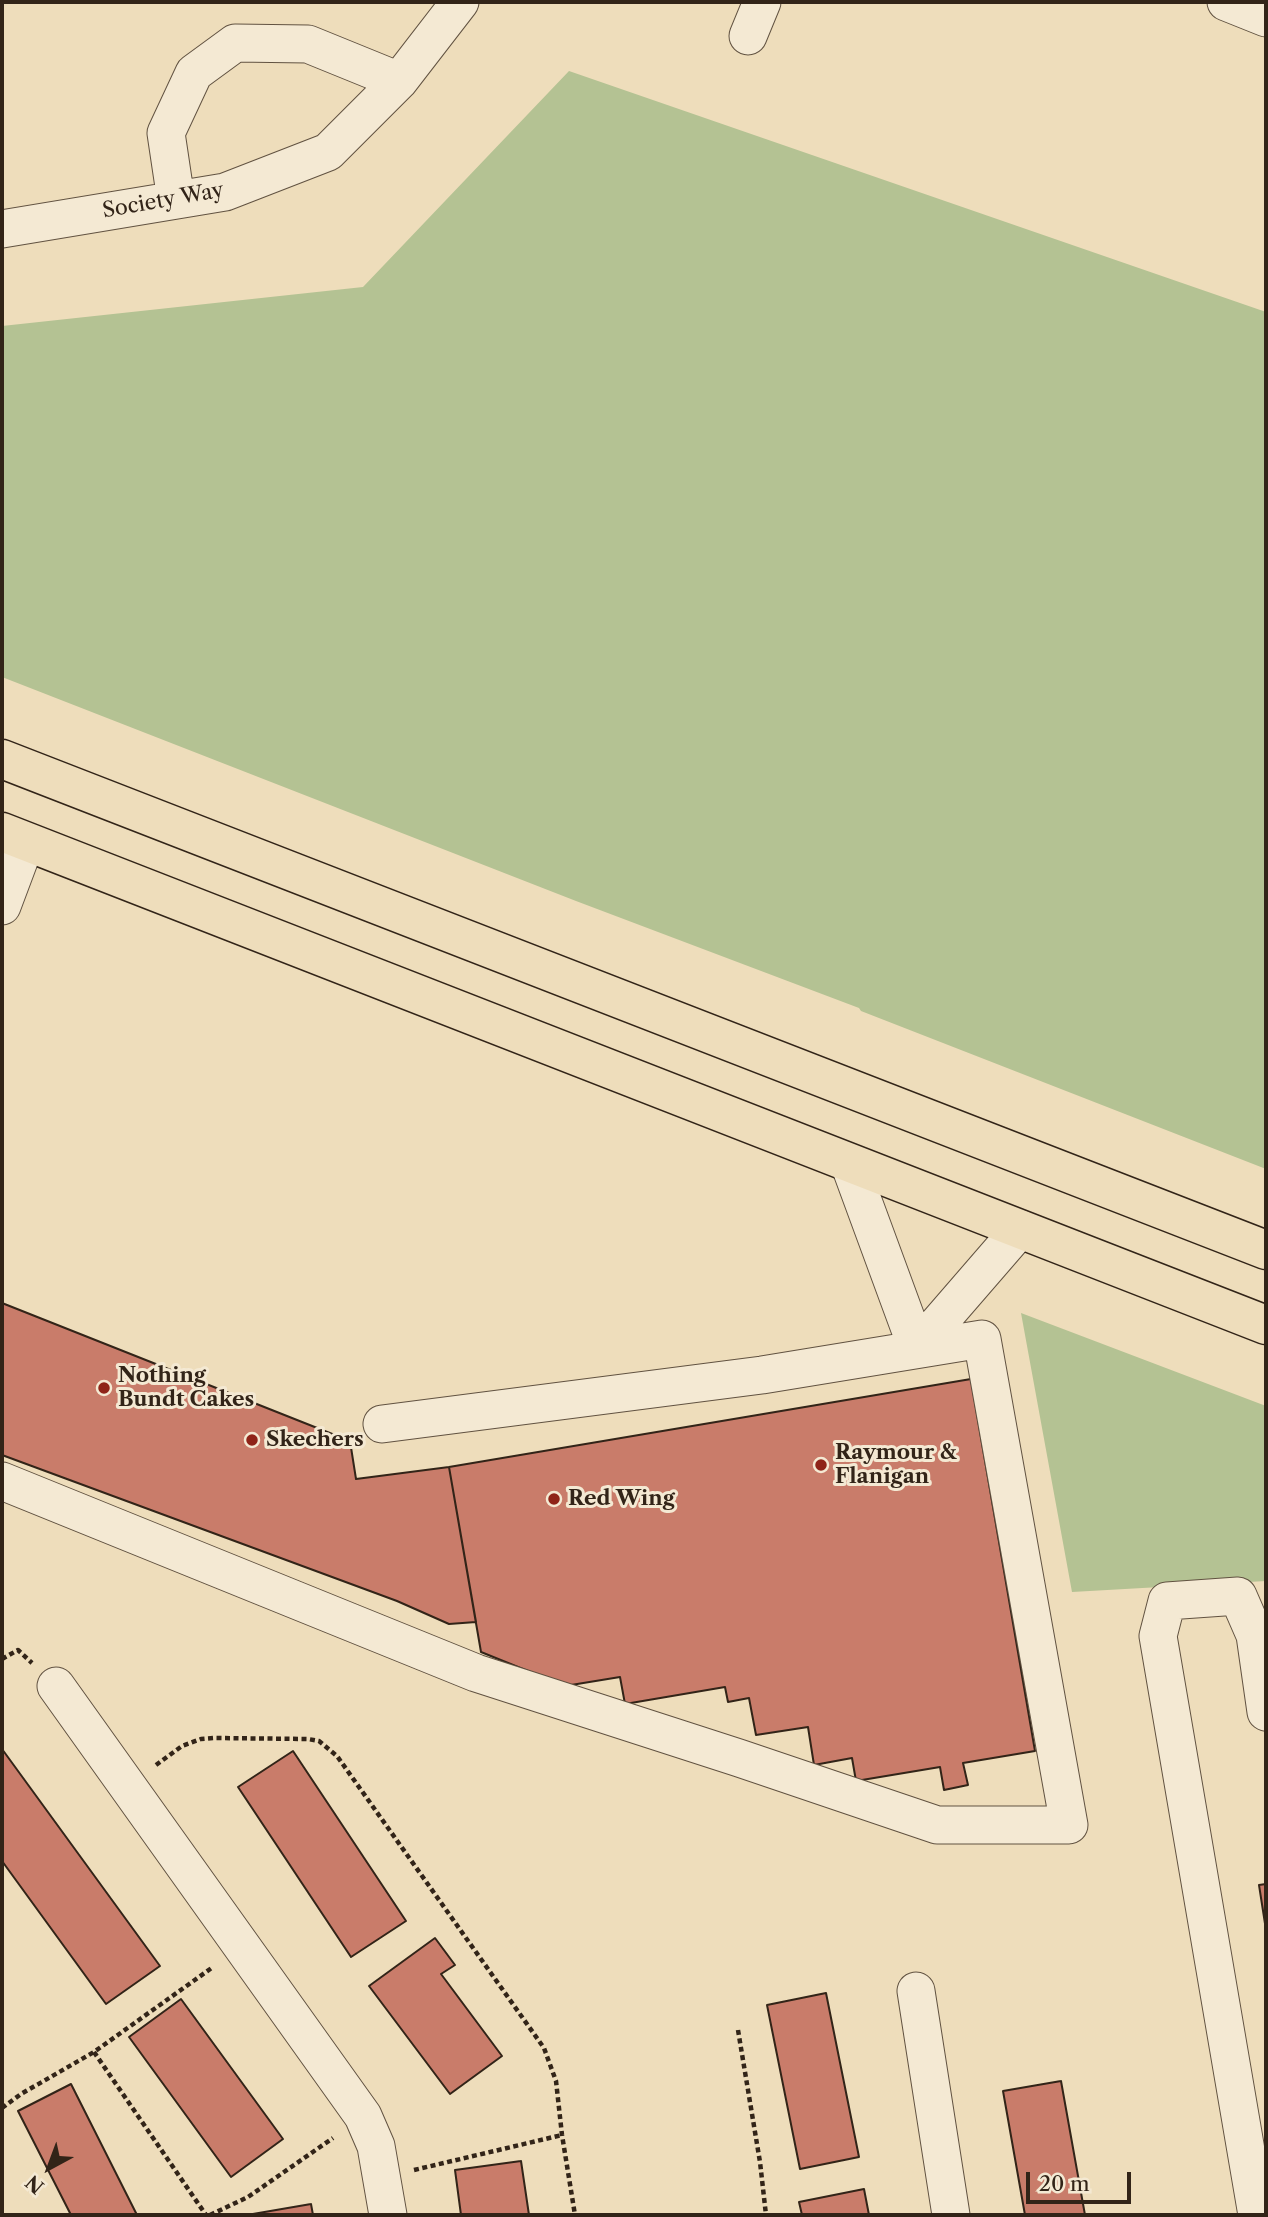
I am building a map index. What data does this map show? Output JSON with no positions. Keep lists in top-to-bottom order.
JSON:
{
  "streets": {
    "street": ["Society Way"]
  },
  "places": [
    "Nothing Bundt Cakes",
    "Skechers",
    "Raymour & Flanigan",
    "Red Wing"
  ],
  "scale_bar": "20 m",
  "north": "bottom left"
}
